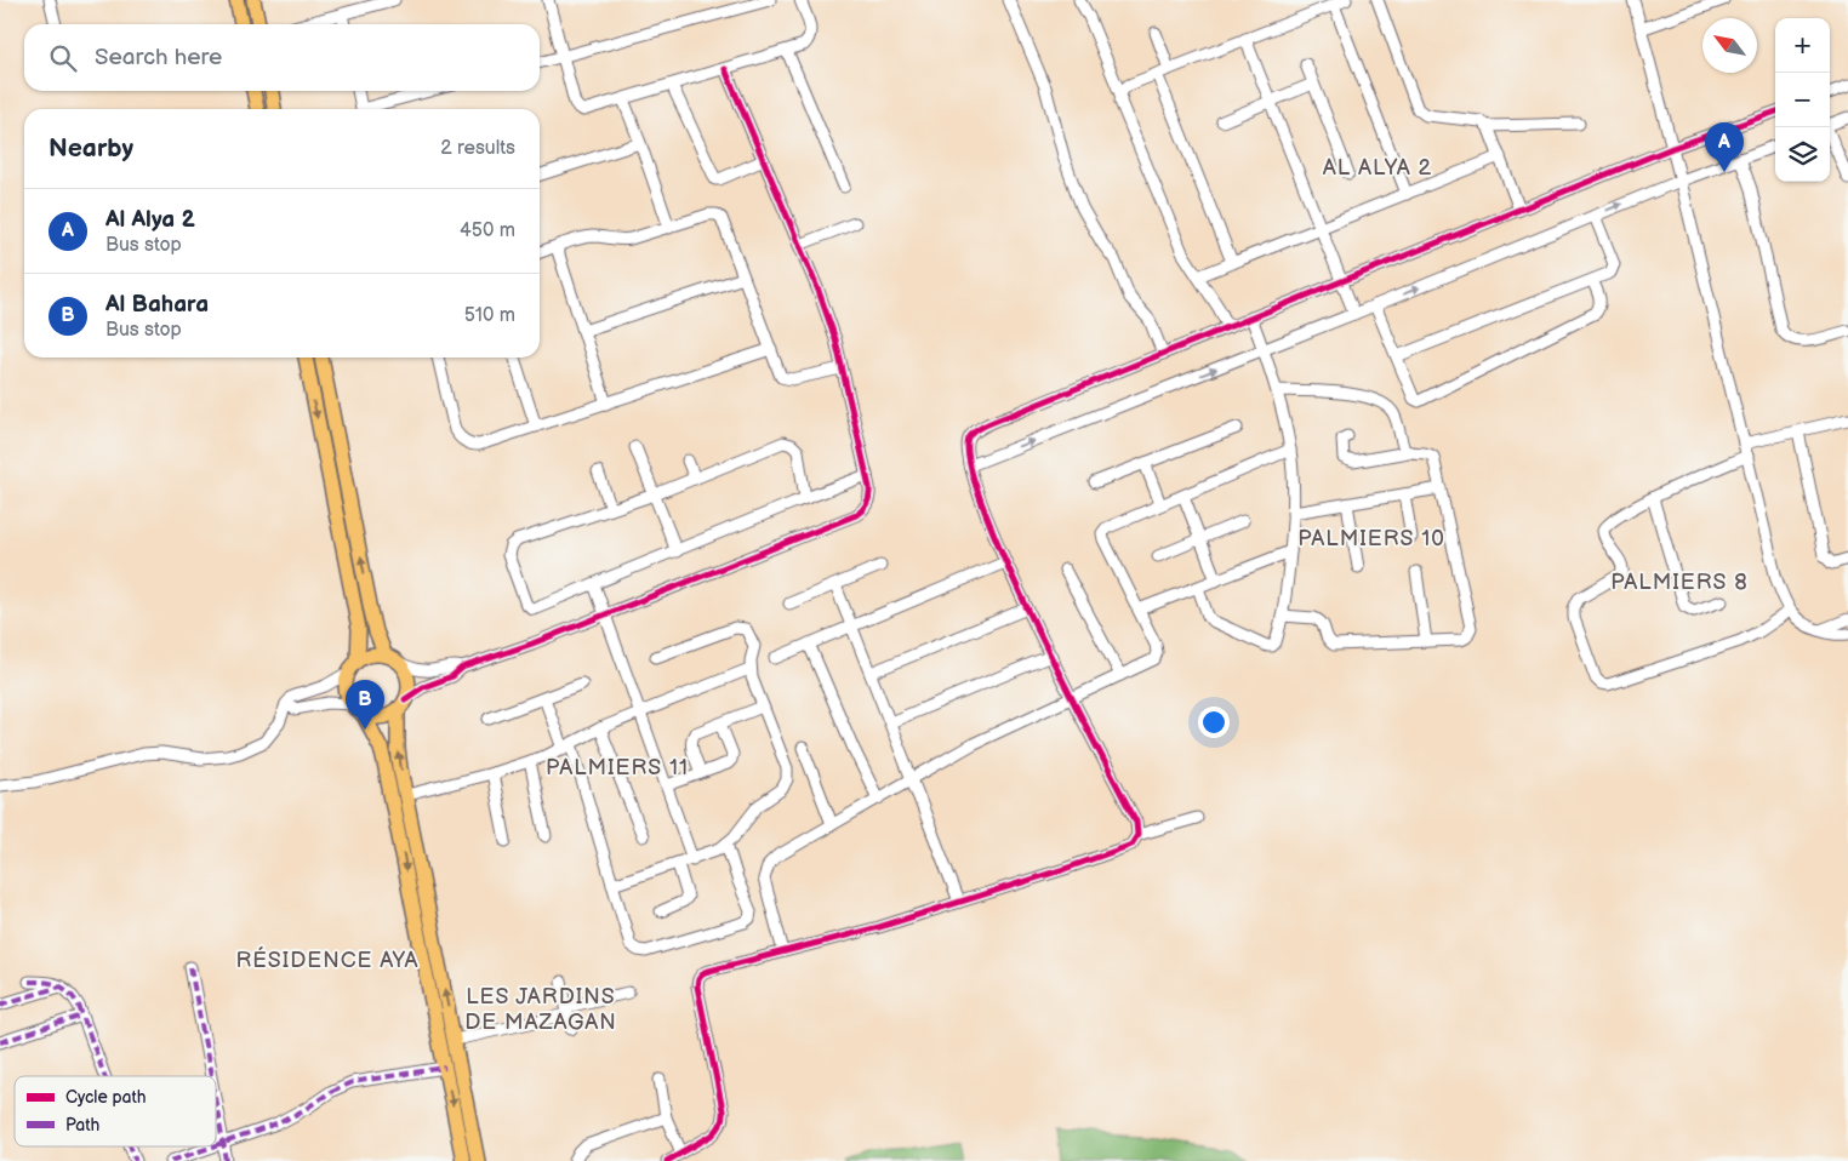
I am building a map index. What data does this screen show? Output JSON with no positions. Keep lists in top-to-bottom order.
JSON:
{
  "districts": [
    "AL ALYA 2",
    "PALMIERS 10",
    "PALMIERS 8",
    "PALMIERS 11",
    "RÉSIDENCE AYA",
    "LES JARDINS DE MAZAGAN"
  ],
  "legend": ["Cycle path", "Path"],
  "north": "top left",
  "page": {
    "map_buttons": ["+", "−"],
    "search": "Search here",
    "heading": ["Nearby", "2 results"],
    "pins": ["A", "B"],
    "list": [
      {
        "mark": "A",
        "name": "Al Alya 2",
        "note": "Bus stop",
        "value": "450 m"
      },
      {
        "mark": "B",
        "name": "Al Bahara",
        "note": "Bus stop",
        "value": "510 m"
      }
    ]
  }
}
